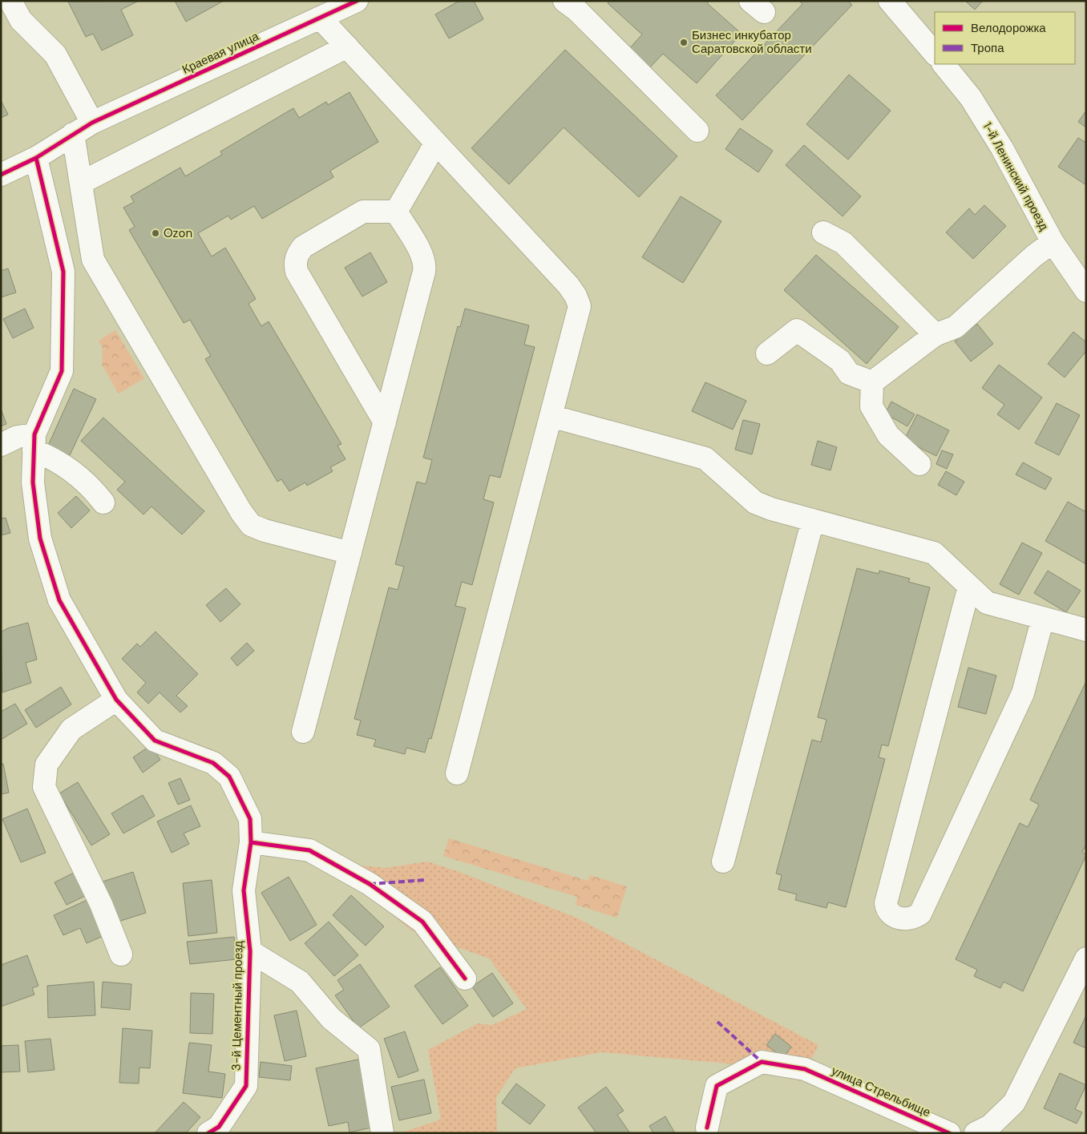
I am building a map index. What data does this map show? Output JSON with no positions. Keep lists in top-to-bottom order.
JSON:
{
  "streets": {
    "street": [
      "Краевая улица",
      "1-й Ленинский проезд",
      "3-й Цементный проезд",
      "улица Стрельбище"
    ]
  },
  "crossings": [
    ["Краевая улица", "3-й Цементный проезд"]
  ],
  "places": ["Бизнес инкубатор Саратовской области", "Ozon"],
  "legend": ["Велодорожка", "Тропа"]
}
